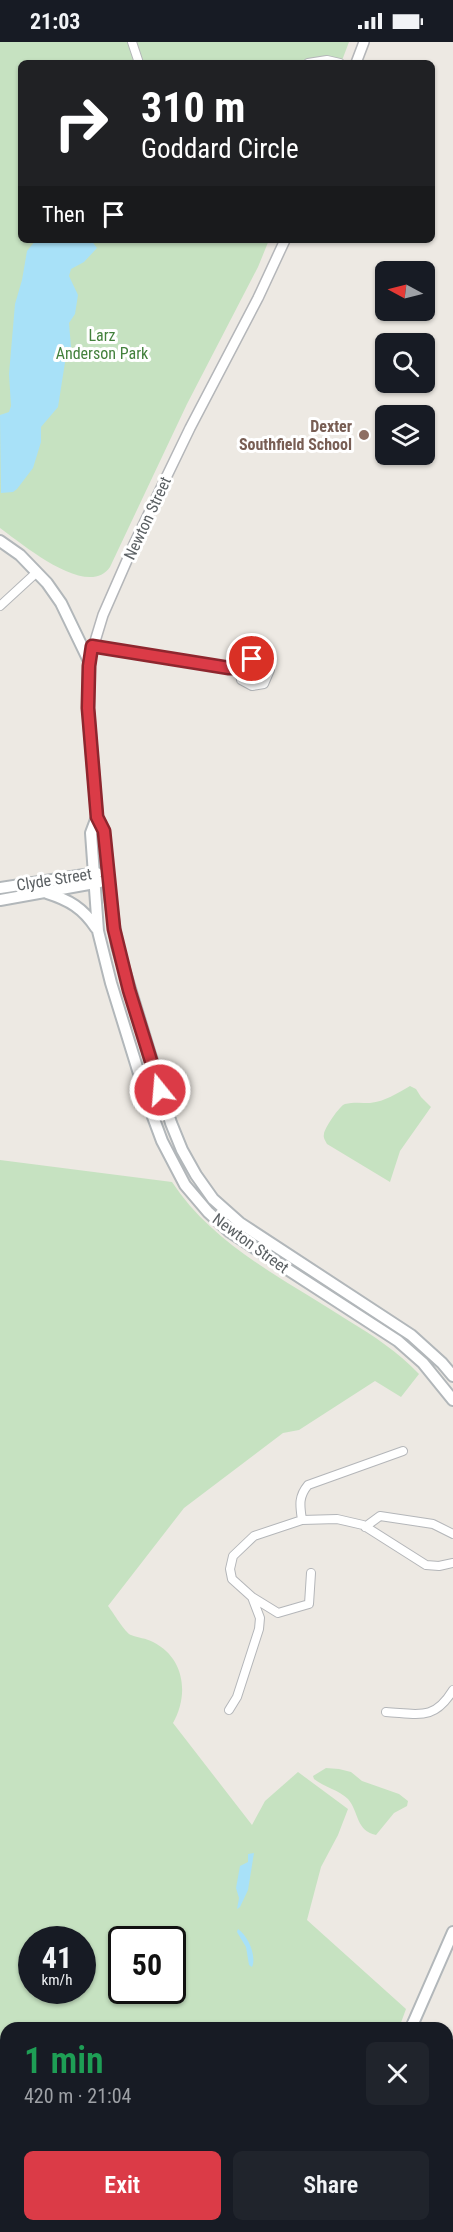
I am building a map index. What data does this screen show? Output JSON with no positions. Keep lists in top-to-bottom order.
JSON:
{
  "streets": {
    "main road": ["Newton Street", "Clyde Street"]
  },
  "crossings": [
    ["Newton Street", "Clyde Street"]
  ],
  "parks": ["Larz Anderson Park"],
  "places": ["Dexter Southfield School"],
  "north": "left",
  "page": {
    "status": "21:03",
    "turn": ["310 m", "Goddard Circle"],
    "then": "Then",
    "speed": "41 km/h",
    "limit": "50",
    "heading": ["1 min", "420 m · 21:04"],
    "buttons": ["Exit", "Share"]
  }
}
